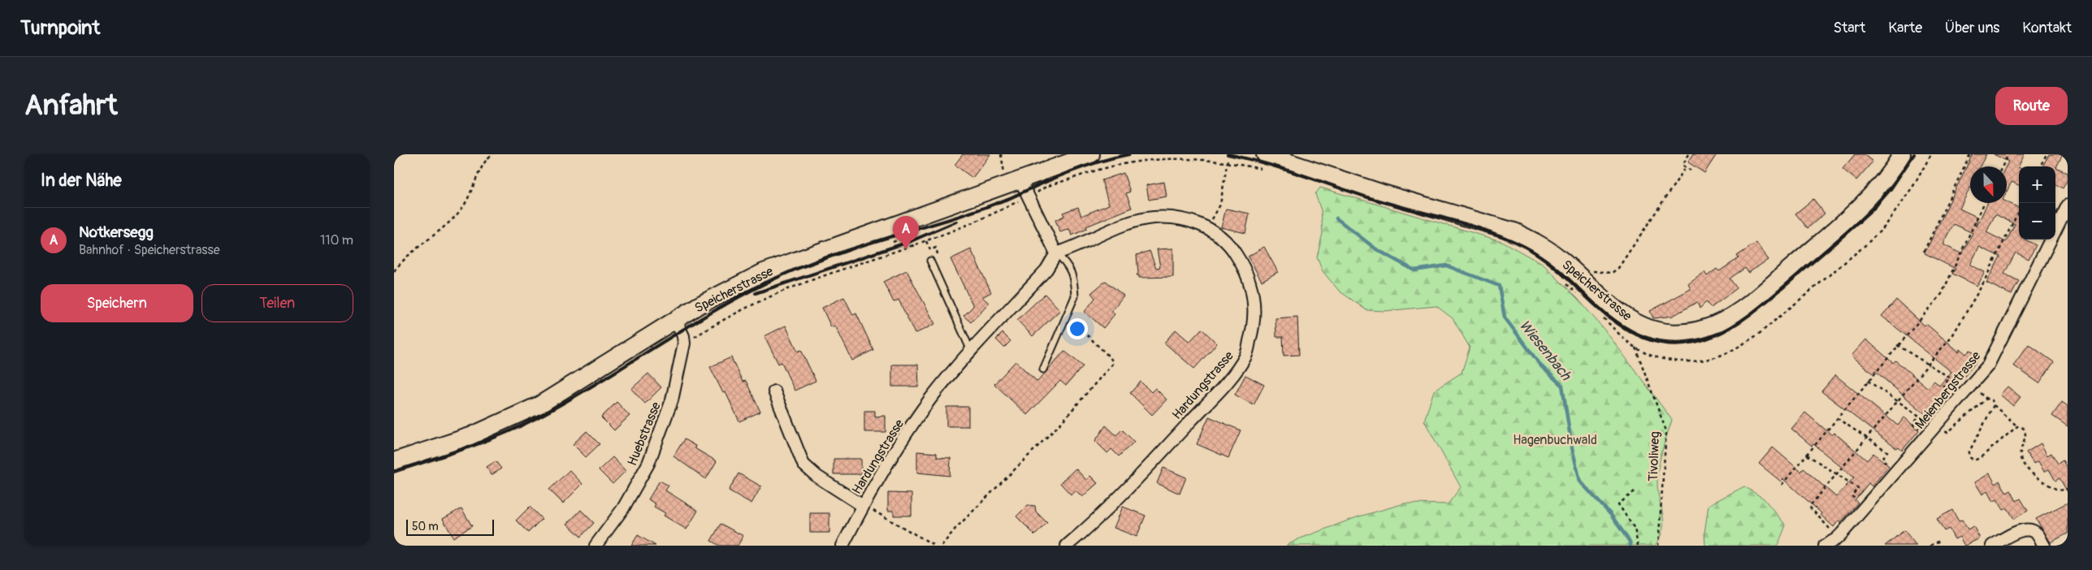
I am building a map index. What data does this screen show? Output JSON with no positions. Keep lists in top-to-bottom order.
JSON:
{
  "streets": {
    "main road": ["Speicherstrasse"],
    "street": ["Hardungstrasse", "Meienbergstrasse", "Huebstrasse"],
    "path": ["Tivoliweg"]
  },
  "crossings": [
    ["Speicherstrasse", "Huebstrasse"]
  ],
  "water": ["Wiesenbach"],
  "parks": ["Hagenbuchwald"],
  "scale_bar": "50 m",
  "north": "bottom",
  "page": {
    "header": "Turnpoint",
    "nav": [
      "Start",
      "Karte",
      "Über uns",
      "Kontakt"
    ],
    "buttons": [
      "Route",
      ["Speichern", "Teilen"]
    ],
    "title": "Anfahrt",
    "heading": "In der Nähe",
    "map_buttons": ["+", "−"],
    "list": [
      {
        "mark": "A",
        "name": "Notkersegg",
        "note": "Bahnhof · Speicherstrasse",
        "value": "110 m"
      }
    ],
    "pins": "A",
    "scale": "50 m"
  }
}
